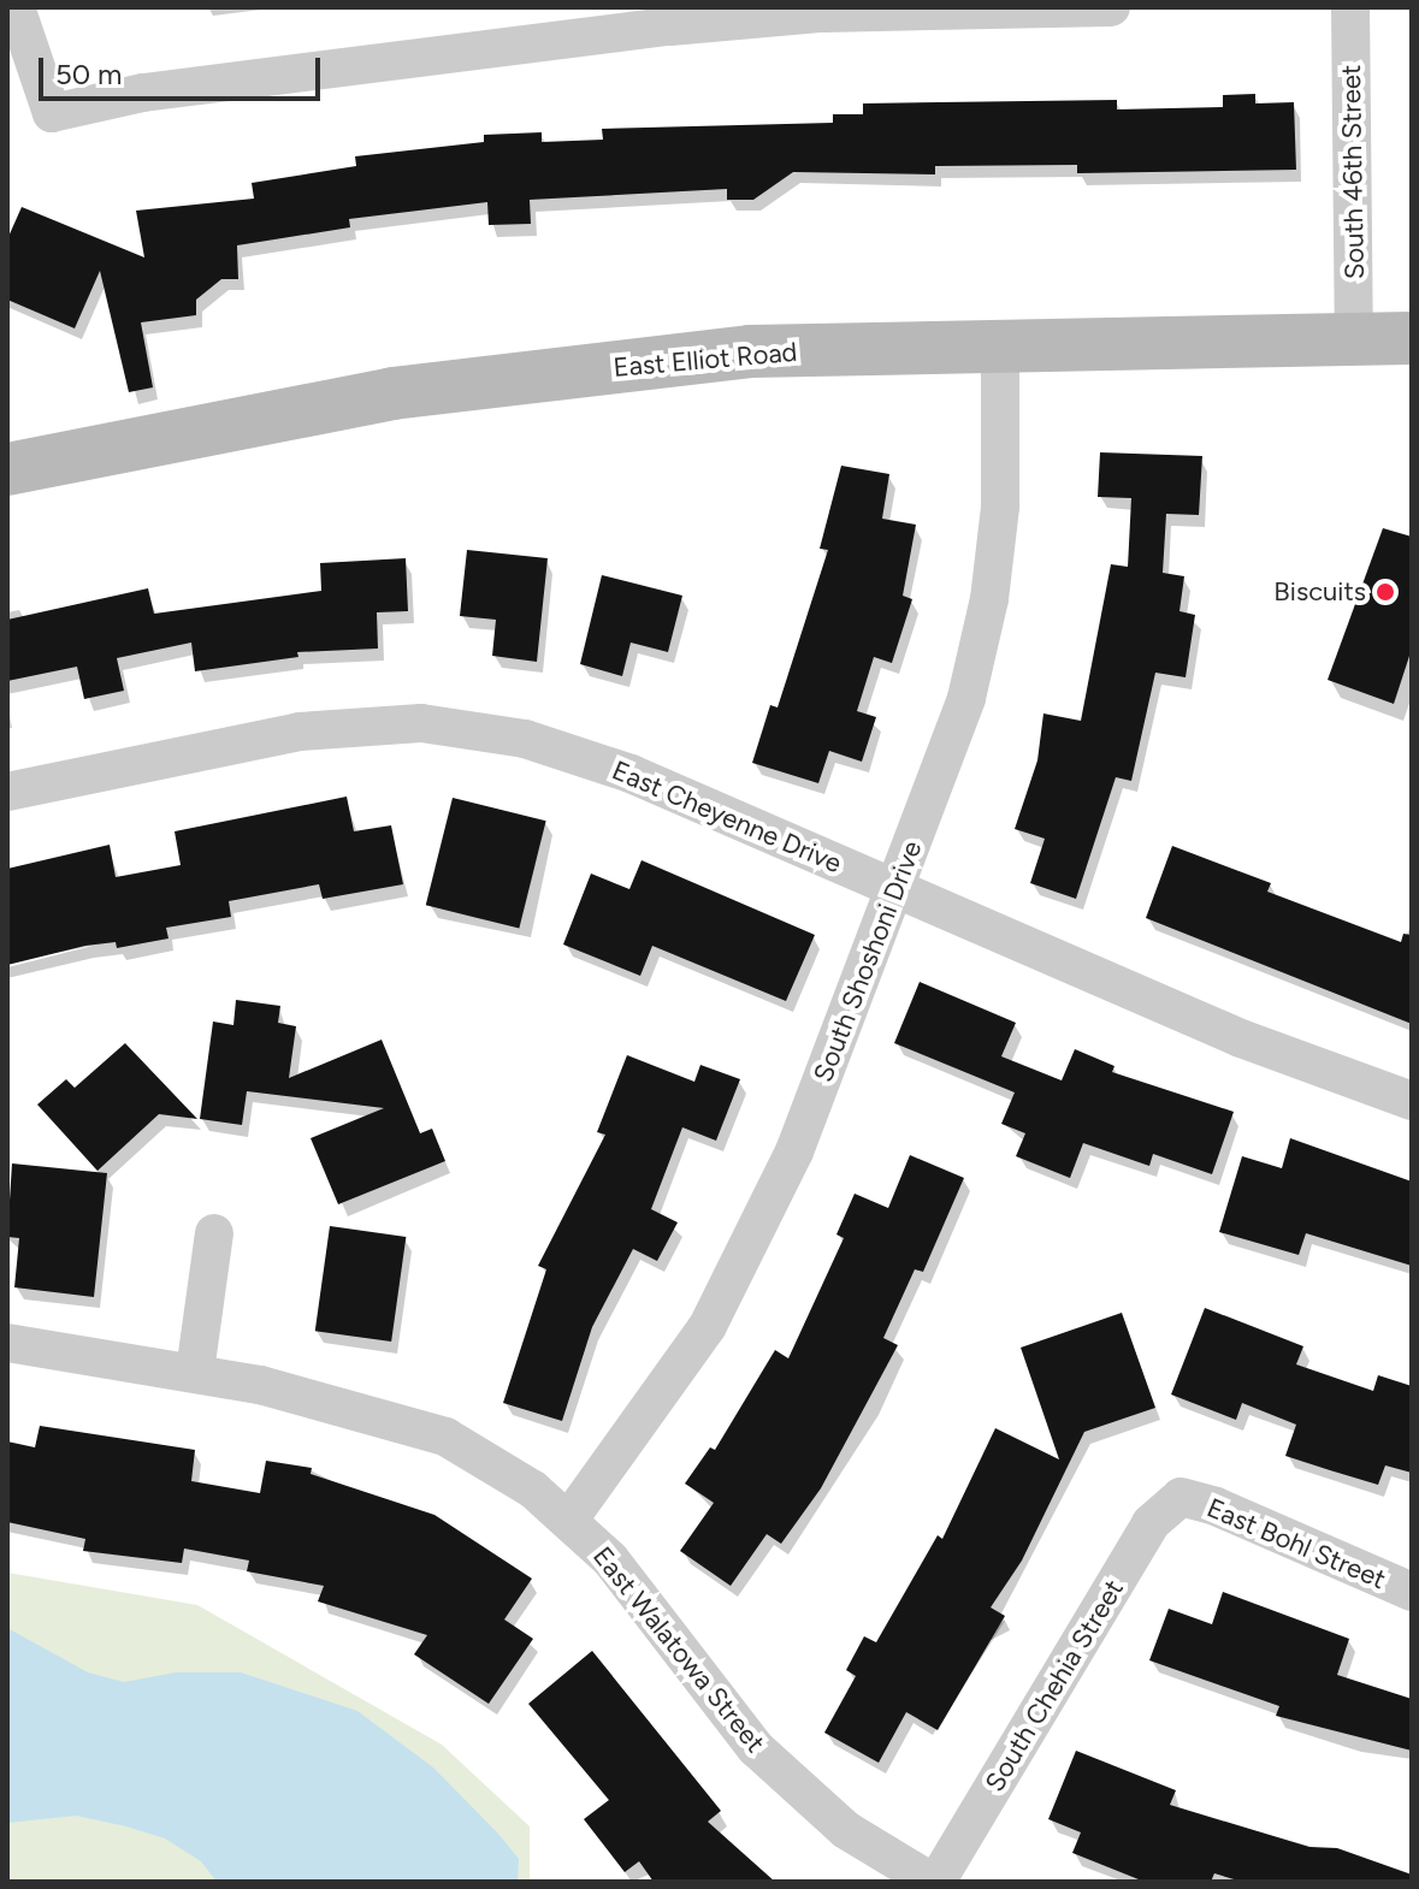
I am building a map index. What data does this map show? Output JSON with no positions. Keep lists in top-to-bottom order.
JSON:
{
  "streets": {
    "main road": ["East Elliot Road"],
    "street": [
      "South 46th Street",
      "East Cheyenne Drive",
      "South Shoshoni Drive",
      "East Bohl Street",
      "East Walatowa Street",
      "South Chehia Street"
    ]
  },
  "crossings": [
    ["South 46th Street", "East Elliot Road"],
    ["East Elliot Road", "South Shoshoni Drive"],
    ["East Cheyenne Drive", "South Shoshoni Drive"],
    ["South Shoshoni Drive", "East Walatowa Street"],
    ["East Bohl Street", "South Chehia Street"],
    ["East Walatowa Street", "South Chehia Street"]
  ],
  "places": ["Biscuits"],
  "scale_bar": "50 m"
}
